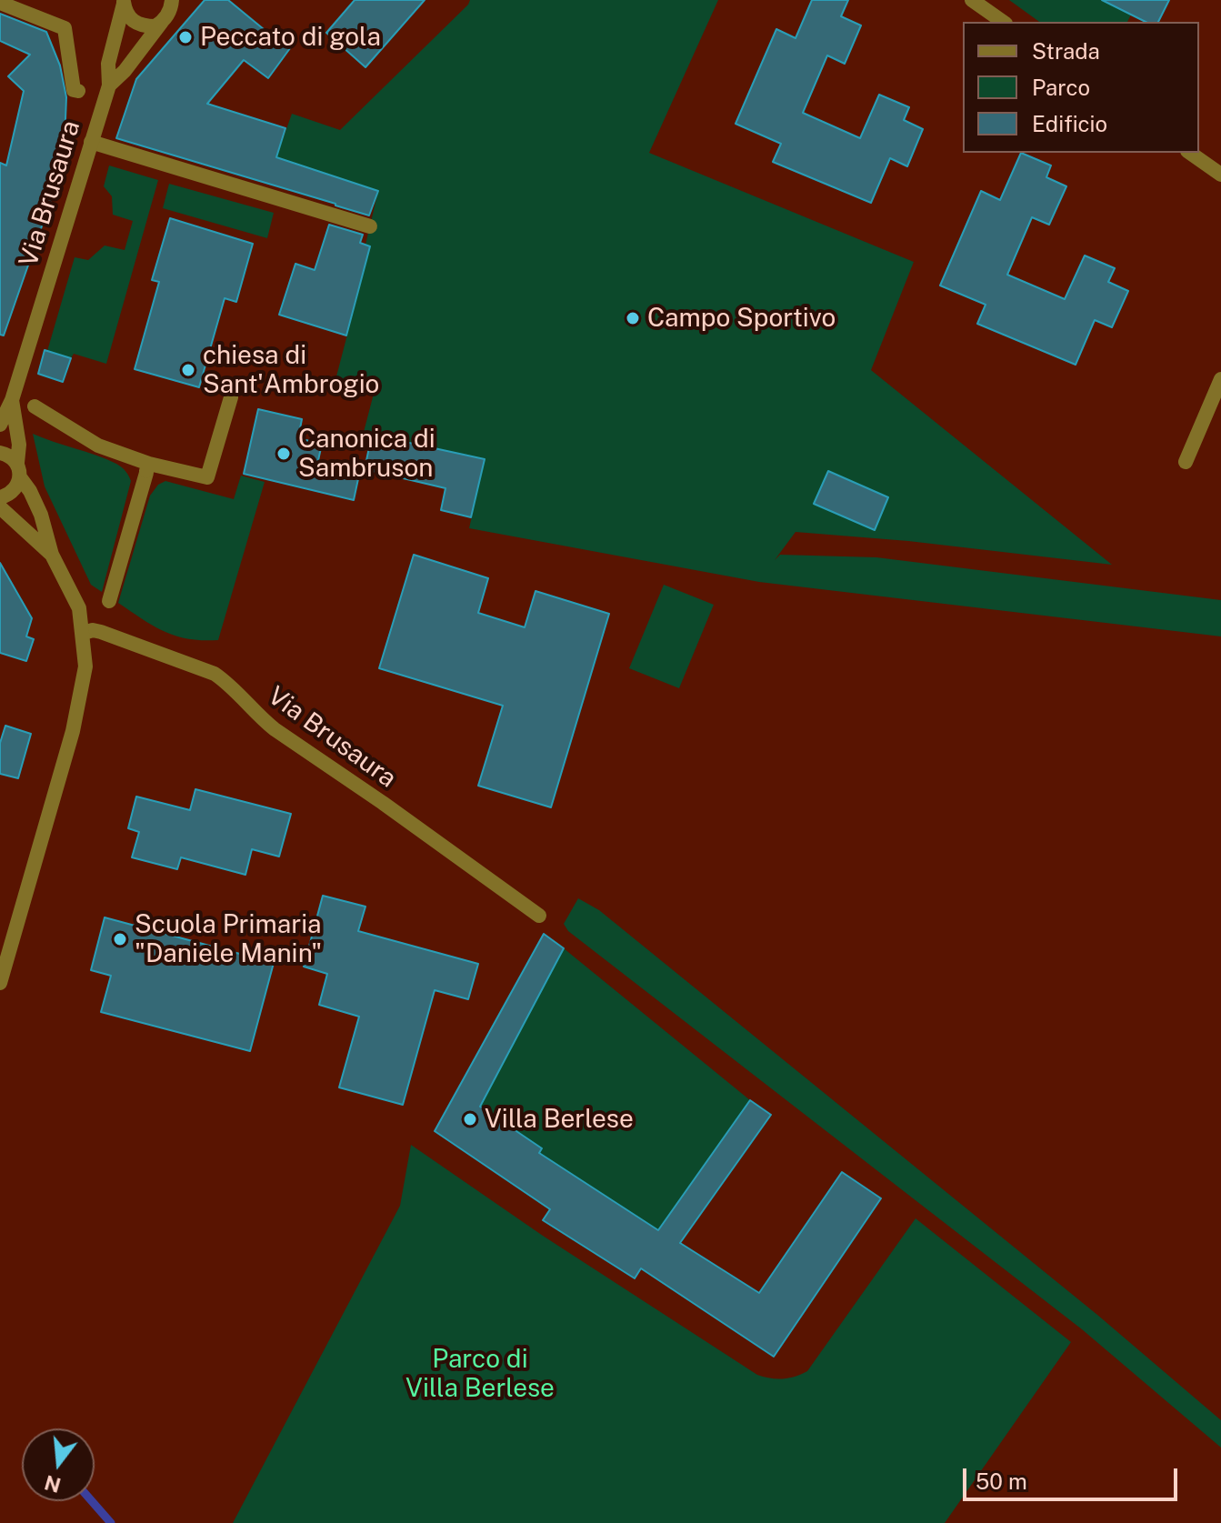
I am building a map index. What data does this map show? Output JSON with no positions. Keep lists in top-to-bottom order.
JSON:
{
  "streets": {
    "street": ["Via Brusaura"]
  },
  "parks": ["Parco di Villa Berlese"],
  "places": [
    "Peccato di gola",
    "Campo Sportivo",
    "chiesa di Sant'Ambrogio",
    "Canonica di Sambruson",
    "Scuola Primaria \"Daniele Manin\"",
    "Villa Berlese"
  ],
  "legend": ["Strada", "Parco", "Edificio"],
  "scale_bar": "50 m",
  "north": "bottom"
}
